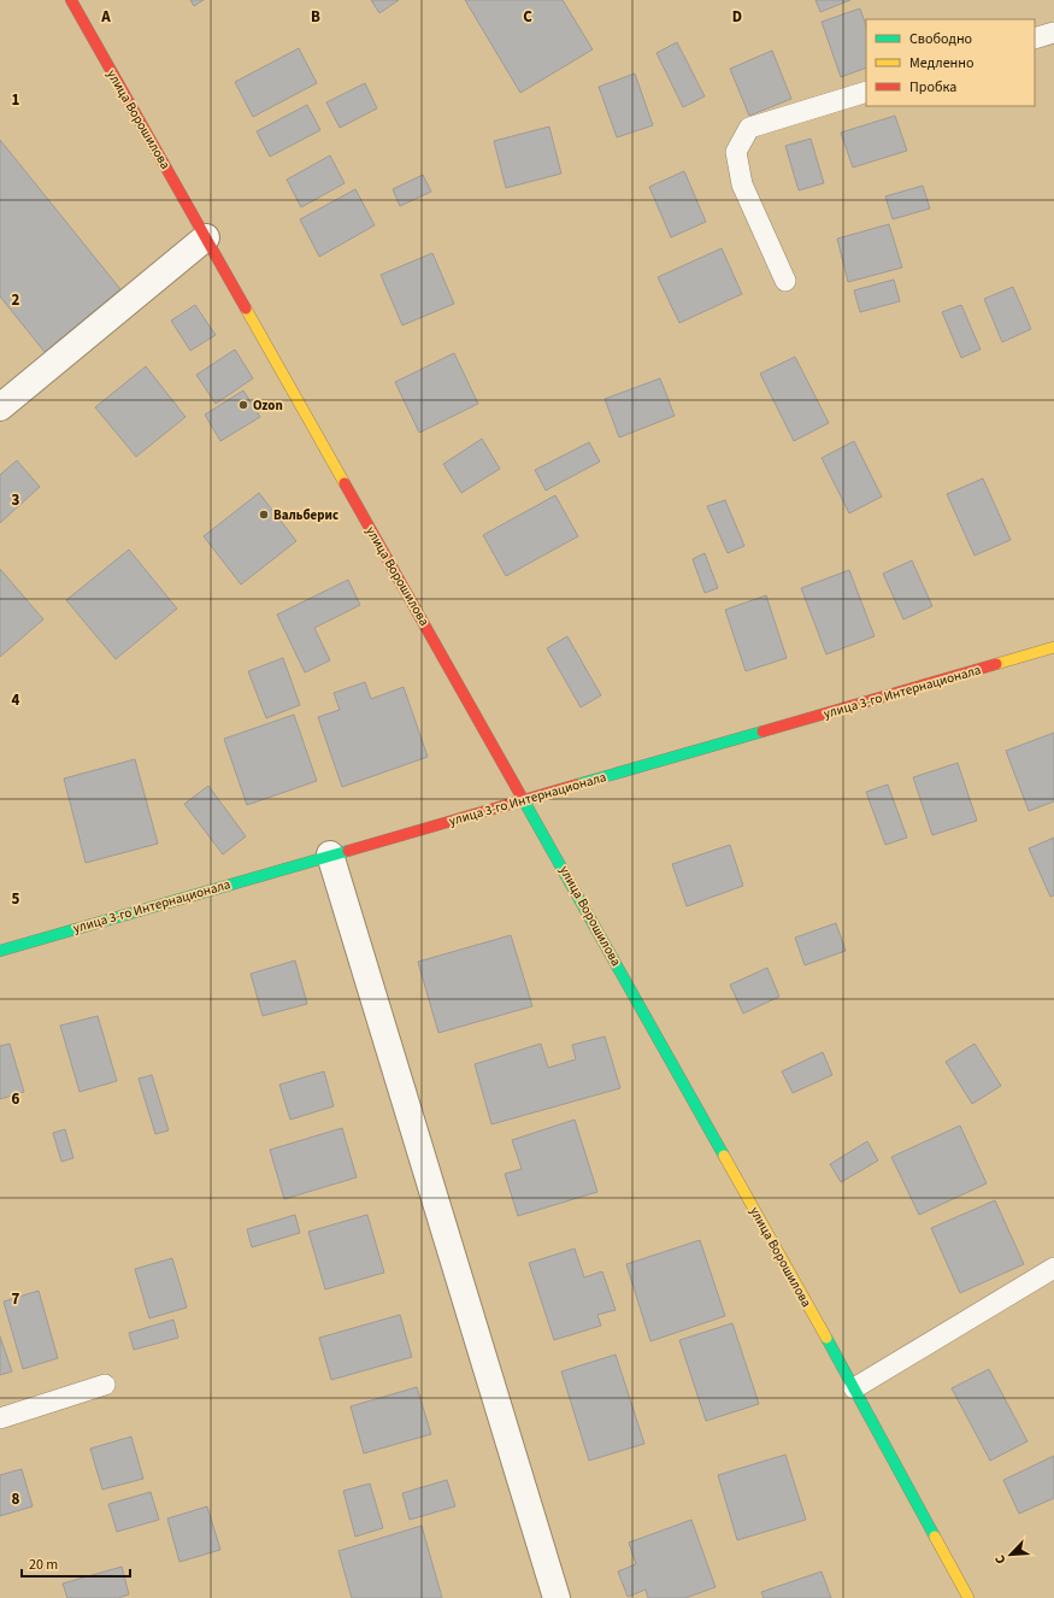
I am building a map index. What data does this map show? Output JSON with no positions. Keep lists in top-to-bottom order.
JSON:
{
  "streets": {
    "street": ["улица Ворошилова", "улица 3-го Интернационала"]
  },
  "crossings": [
    ["улица Ворошилова", "улица 3-го Интернационала"]
  ],
  "places": ["Ozon", "Вальберис"],
  "legend": ["Свободно", "Медленно", "Пробка"],
  "scale_bar": "20 m",
  "north": "bottom left",
  "grid": {
    "columns": [
      "A",
      "B",
      "C",
      "D"
    ],
    "rows": [
      "1",
      "2",
      "3",
      "4",
      "5",
      "6",
      "7",
      "8"
    ]
  }
}
